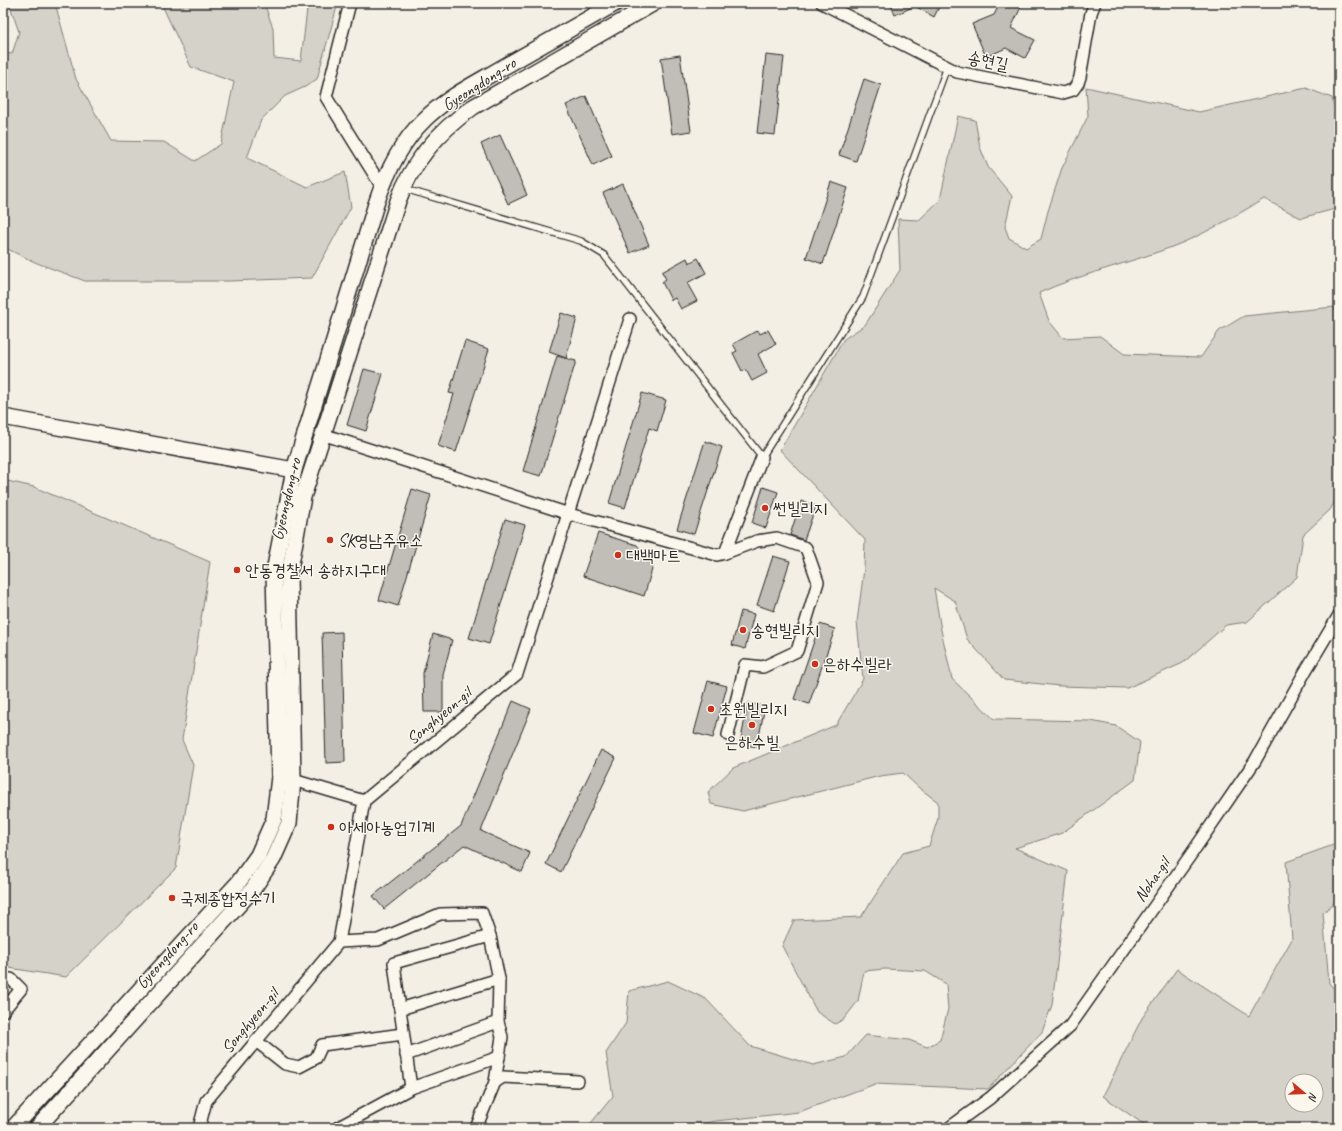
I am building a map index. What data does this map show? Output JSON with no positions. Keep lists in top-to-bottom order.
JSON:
{
  "streets": {
    "street": [
      "송현길",
      "Gyeongdong-ro",
      "Songhyeon-gil",
      "Noha-gil"
    ]
  },
  "places": [
    "썬빌리지",
    "SK영남주유소",
    "대백마트",
    "안동경찰서 송하지구대",
    "송현빌리지",
    "은하수빌라",
    "초원빌리지",
    "은하수빌",
    "아세아농업기계",
    "국제종합정수기"
  ],
  "north": "right"
}
